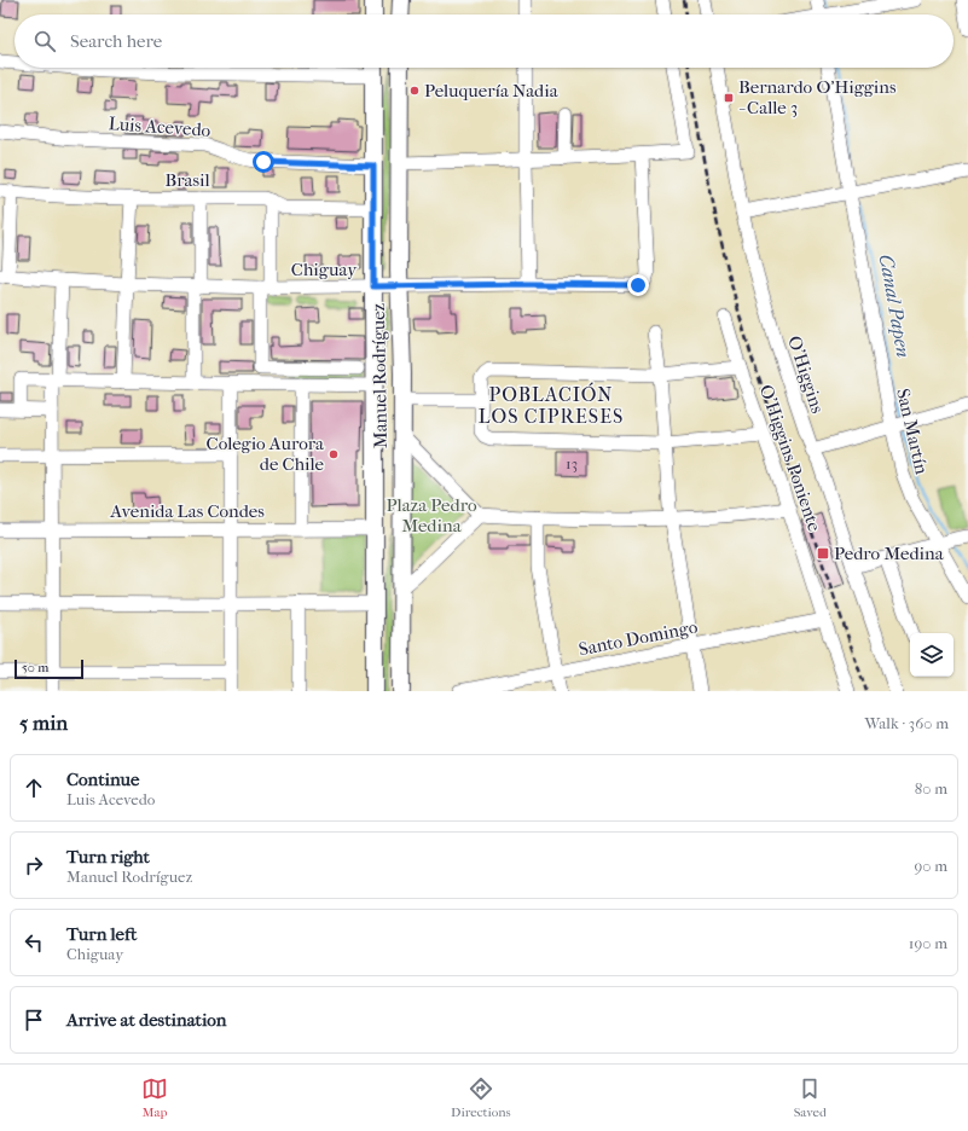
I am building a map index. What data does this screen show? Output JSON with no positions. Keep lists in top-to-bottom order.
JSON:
{
  "streets": {
    "main road": ["Manuel Rodríguez"],
    "street": [
      "Luis Acevedo",
      "Brasil",
      "Chiguay",
      "O'Higgins",
      "San Martín",
      "O'Higgins Poniente",
      "Avenida Las Condes",
      "Santo Domingo"
    ]
  },
  "crossings": [
    ["Luis Acevedo", "Manuel Rodríguez"],
    ["Brasil", "Manuel Rodríguez"],
    ["Chiguay", "Manuel Rodríguez"],
    ["Manuel Rodríguez", "Avenida Las Condes"],
    ["O'Higgins Poniente", "Santo Domingo"]
  ],
  "districts": ["POBLACIÓN LOS CIPRESES"],
  "water": ["Canal Papen"],
  "parks": ["Plaza Pedro Medina"],
  "places": {
    "other": ["Peluquería Nadia", "Colegio Aurora de Chile"],
    "transit": ["Bernardo O'Higgins - Calle 3", "Pedro Medina"]
  },
  "house_numbers": ["13"],
  "scale_bar": "50 m",
  "page": {
    "search": "Search here",
    "scale": "50 m",
    "heading": ["5 min", "Walk · 360 m"],
    "list": [
      ["Continue", "Luis Acevedo", "80 m"],
      ["Turn right", "Manuel Rodríguez", "90 m"],
      ["Turn left", "Chiguay", "190 m"],
      "Arrive at destination"
    ],
    "nav": ["Map", "Directions", "Saved"]
  }
}
